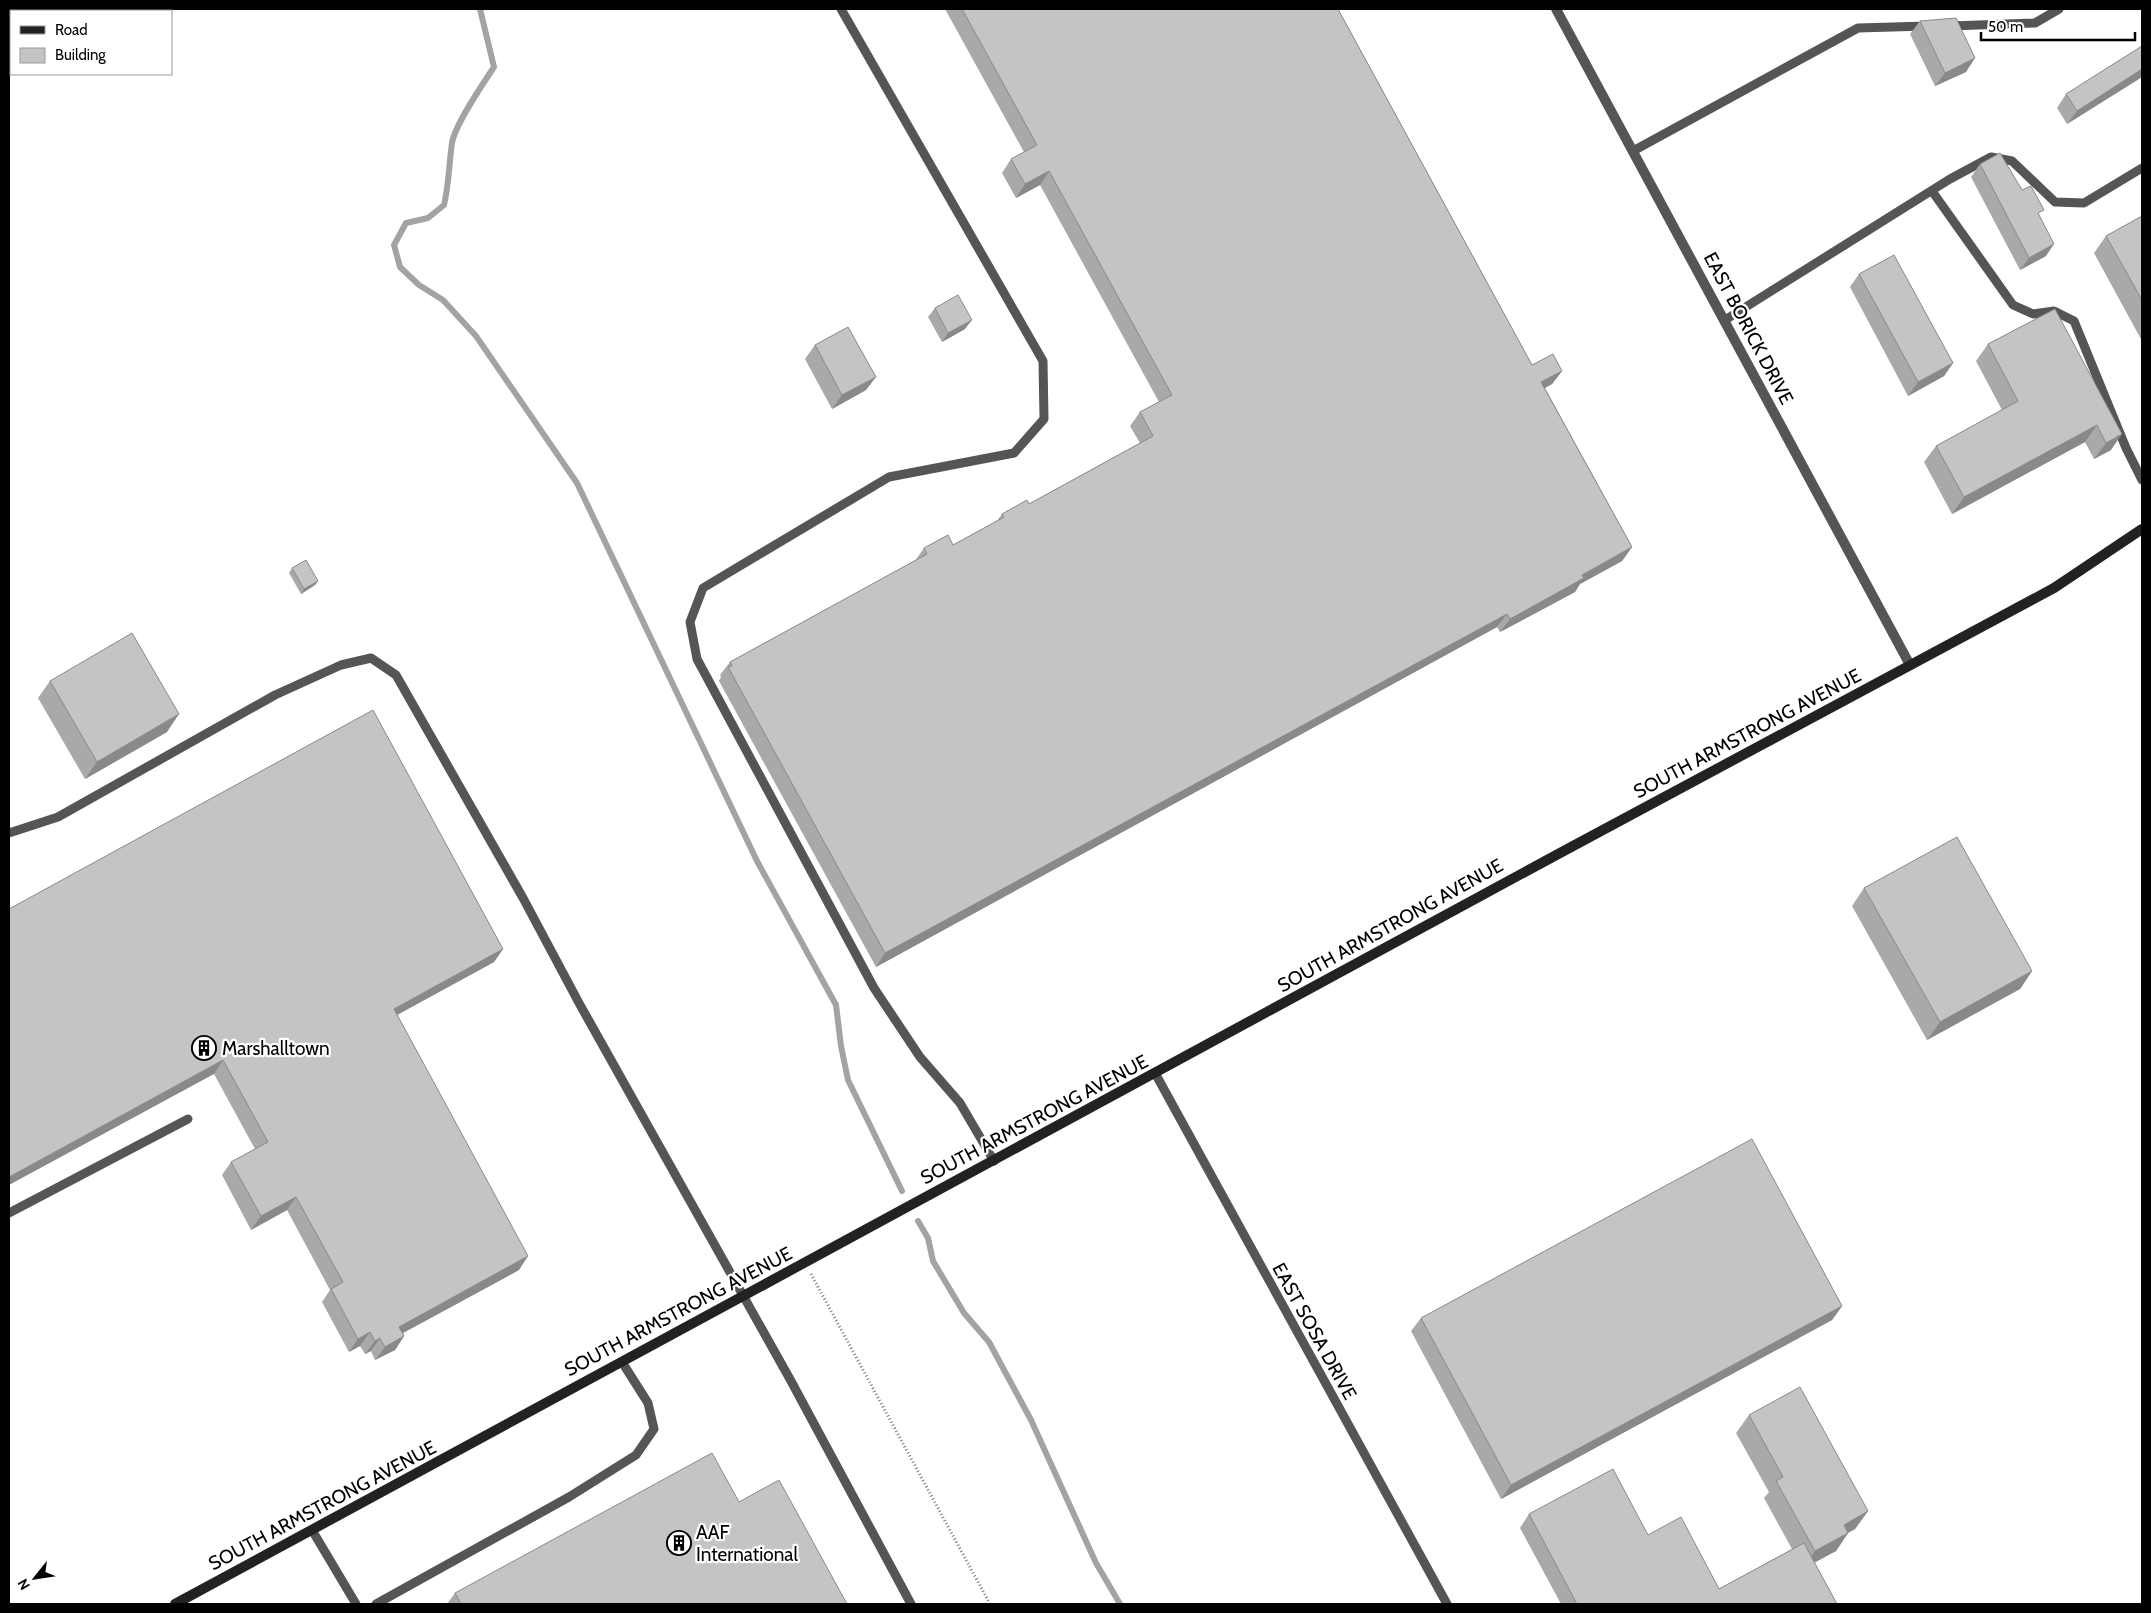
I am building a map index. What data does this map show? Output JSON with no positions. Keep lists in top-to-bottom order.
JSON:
{
  "streets": {
    "street": ["EAST BORICK DRIVE", "SOUTH ARMSTRONG AVENUE"],
    "lane": ["EAST SOSA DRIVE"]
  },
  "crossings": [
    ["EAST BORICK DRIVE", "SOUTH ARMSTRONG AVENUE"],
    ["SOUTH ARMSTRONG AVENUE", "EAST SOSA DRIVE"]
  ],
  "places": {
    "building": ["Marshalltown", "AAF International"]
  },
  "legend": ["Road", "Building"],
  "scale_bar": "50 m",
  "north": "bottom left"
}
